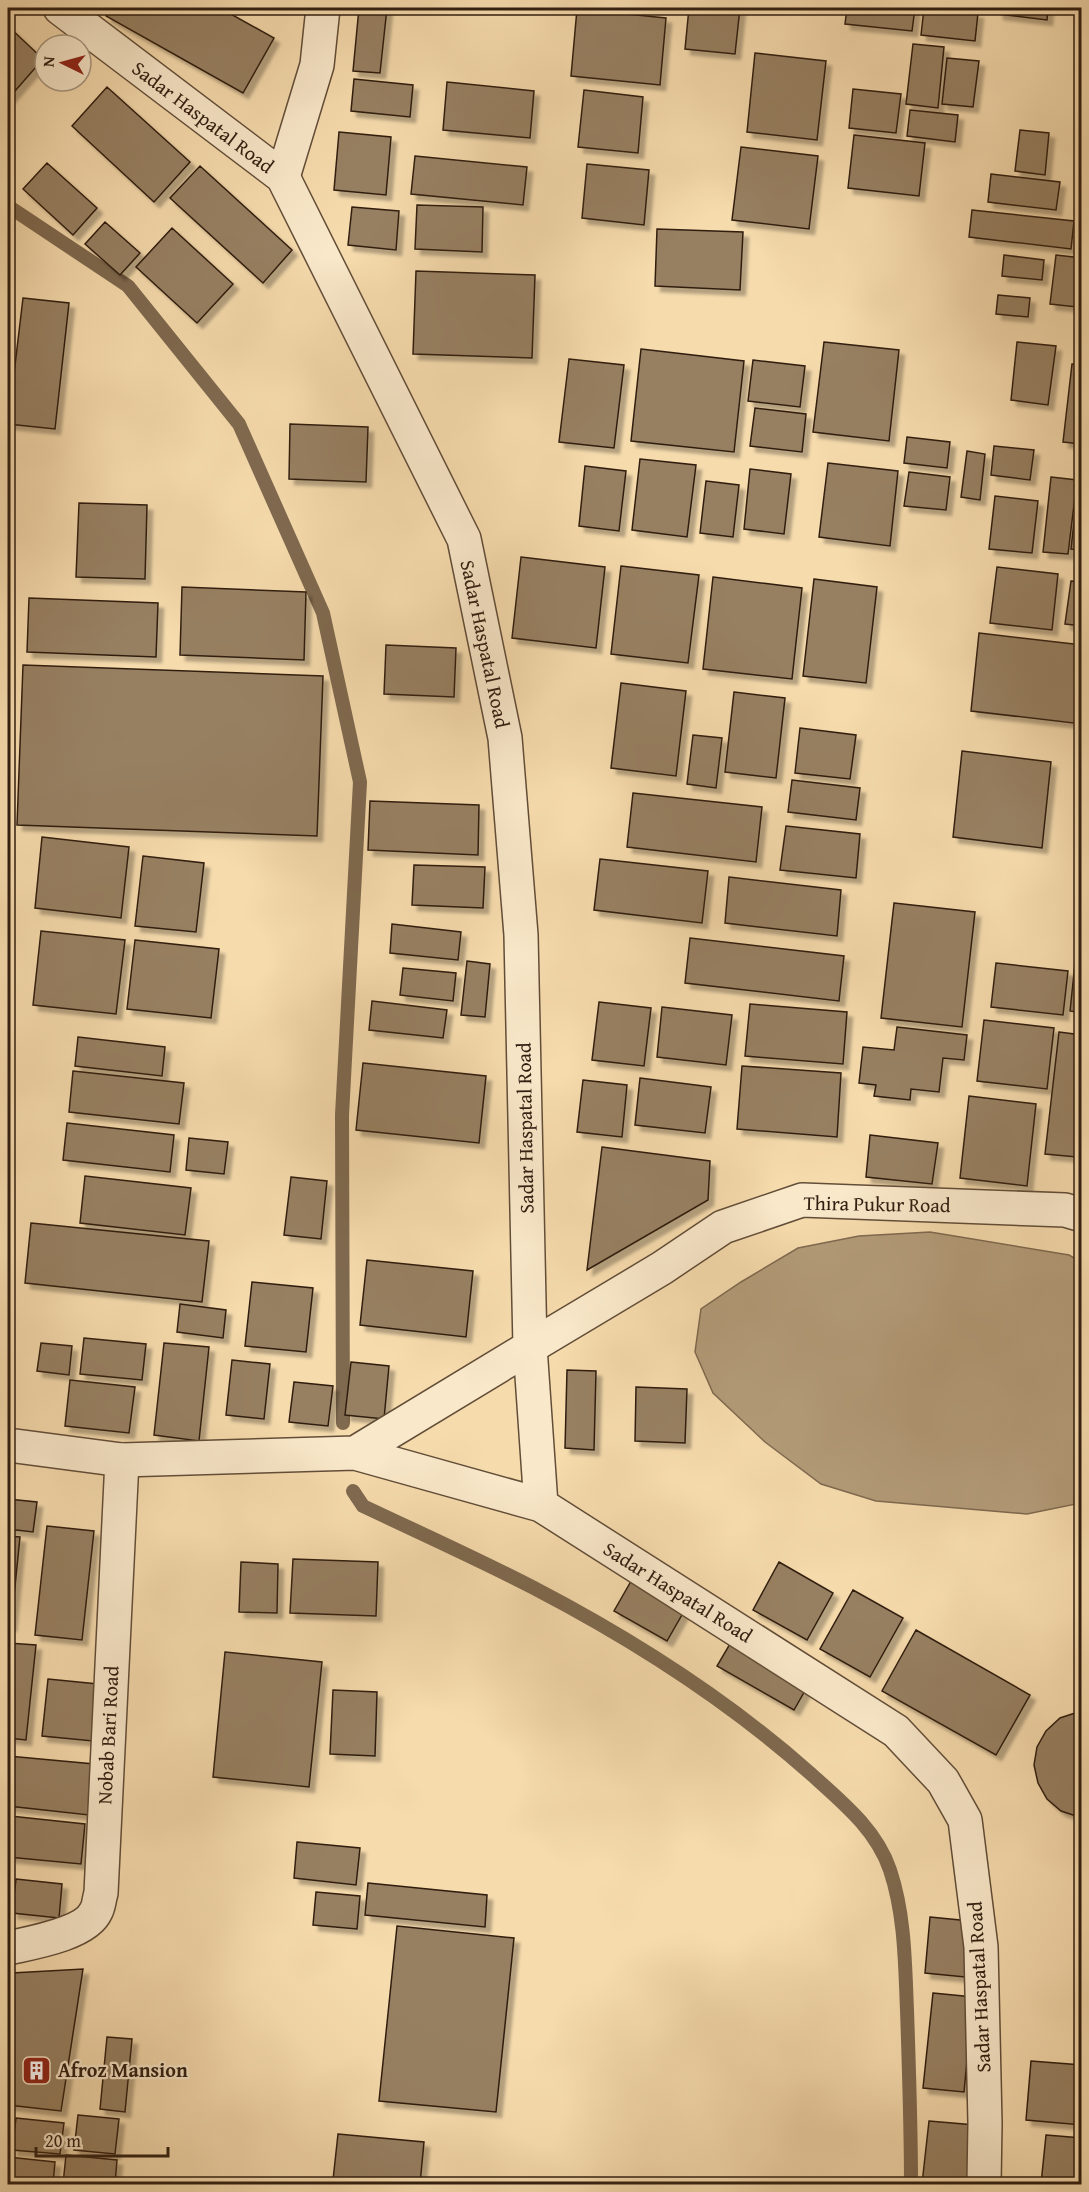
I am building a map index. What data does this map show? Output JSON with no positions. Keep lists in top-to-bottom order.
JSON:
{
  "streets": {
    "street": ["Sadar Haspatal Road", "Thira Pukur Road", "Nobab Bari Road"]
  },
  "crossings": [
    ["Sadar Haspatal Road", "Thira Pukur Road"]
  ],
  "places": {
    "building": ["Afroz Mansion"]
  },
  "scale_bar": "20 m",
  "north": "left"
}
